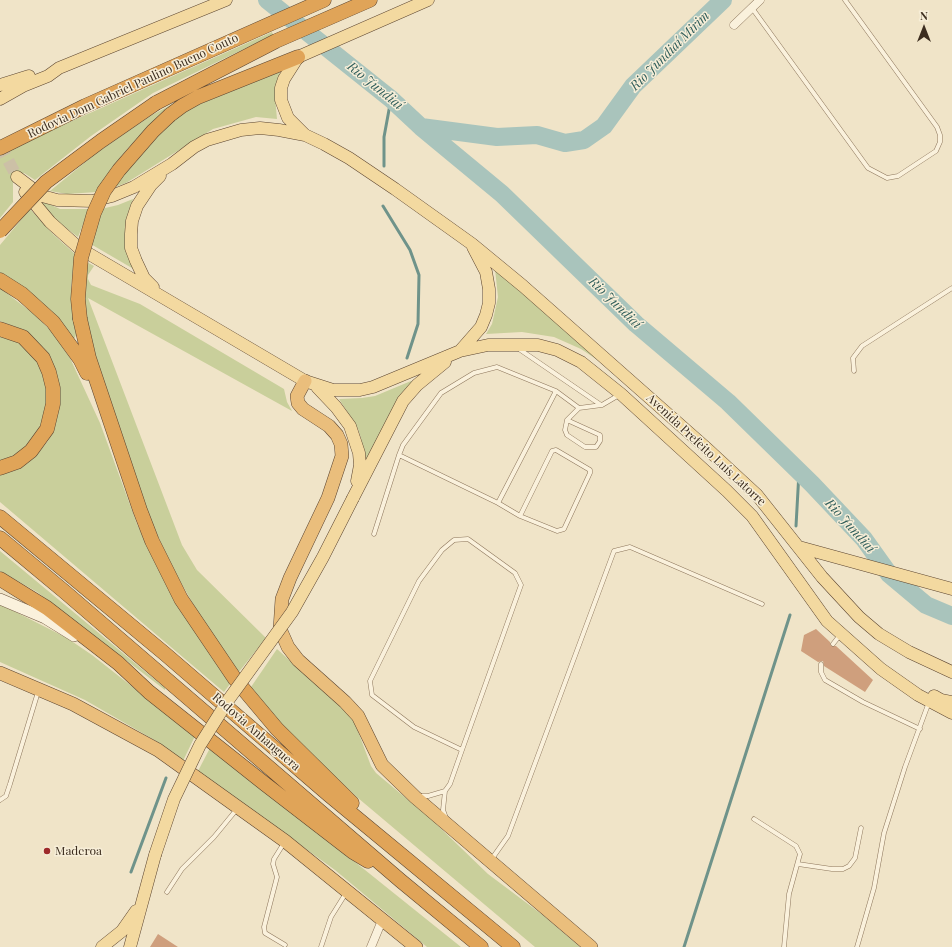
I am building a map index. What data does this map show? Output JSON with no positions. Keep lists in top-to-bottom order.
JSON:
{
  "streets": {
    "highway": ["Rodovia Dom Gabriel Paulino Bueno Couto", "Rodovia Anhanguera"],
    "main road": ["Avenida Prefeito Luís Latorre"]
  },
  "water": ["Rio Jundiaí Mirim", "Rio Jundiaí"],
  "places": ["Maderoa"],
  "north": "top"
}
